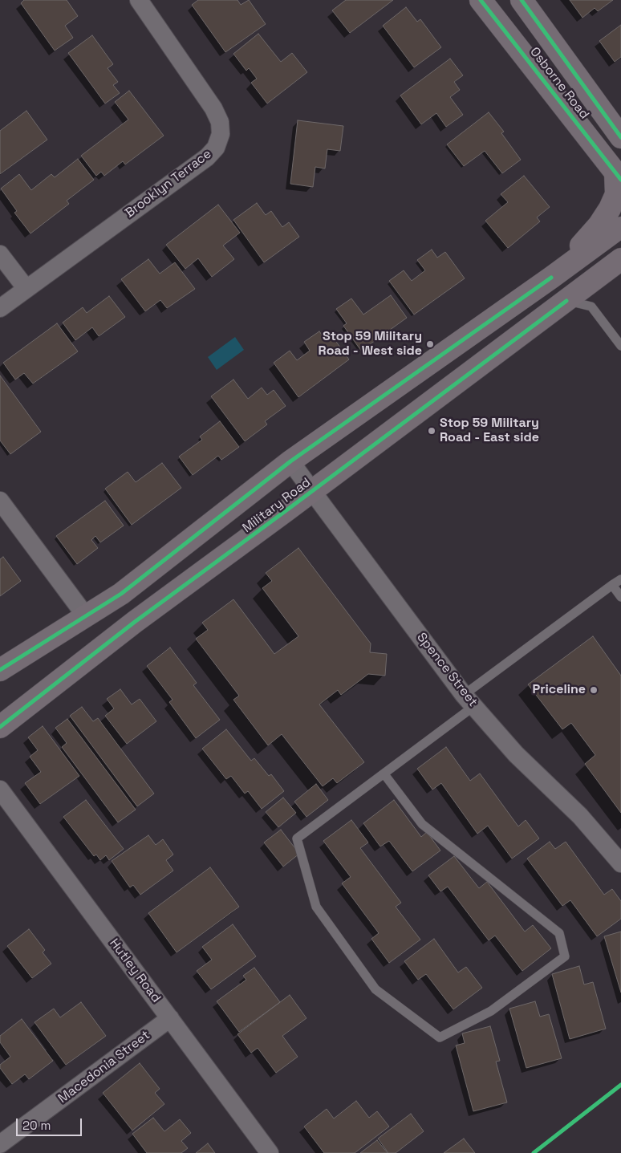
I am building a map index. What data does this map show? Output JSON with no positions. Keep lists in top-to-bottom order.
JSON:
{
  "streets": {
    "street": [
      "Osborne Road",
      "Brooklyn Terrace",
      "Military Road",
      "Spence Street",
      "Hutley Road",
      "Macedonia Street"
    ]
  },
  "crossings": [
    ["Military Road", "Spence Street"],
    ["Hutley Road", "Macedonia Street"]
  ],
  "places": ["Stop 59 Military Road - West side", "Stop 59 Military Road - East side", "Priceline"],
  "scale_bar": "20 m"
}
